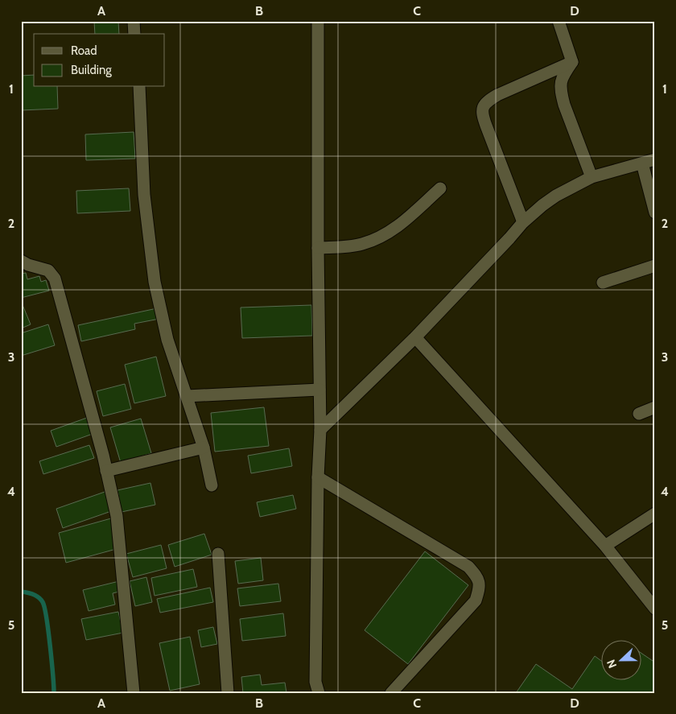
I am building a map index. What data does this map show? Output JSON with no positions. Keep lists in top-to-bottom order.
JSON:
{
  "legend": ["Road", "Building"],
  "north": "left",
  "grid": {
    "columns": [
      "A",
      "B",
      "C",
      "D"
    ],
    "rows": [
      "1",
      "2",
      "3",
      "4",
      "5"
    ]
  }
}
